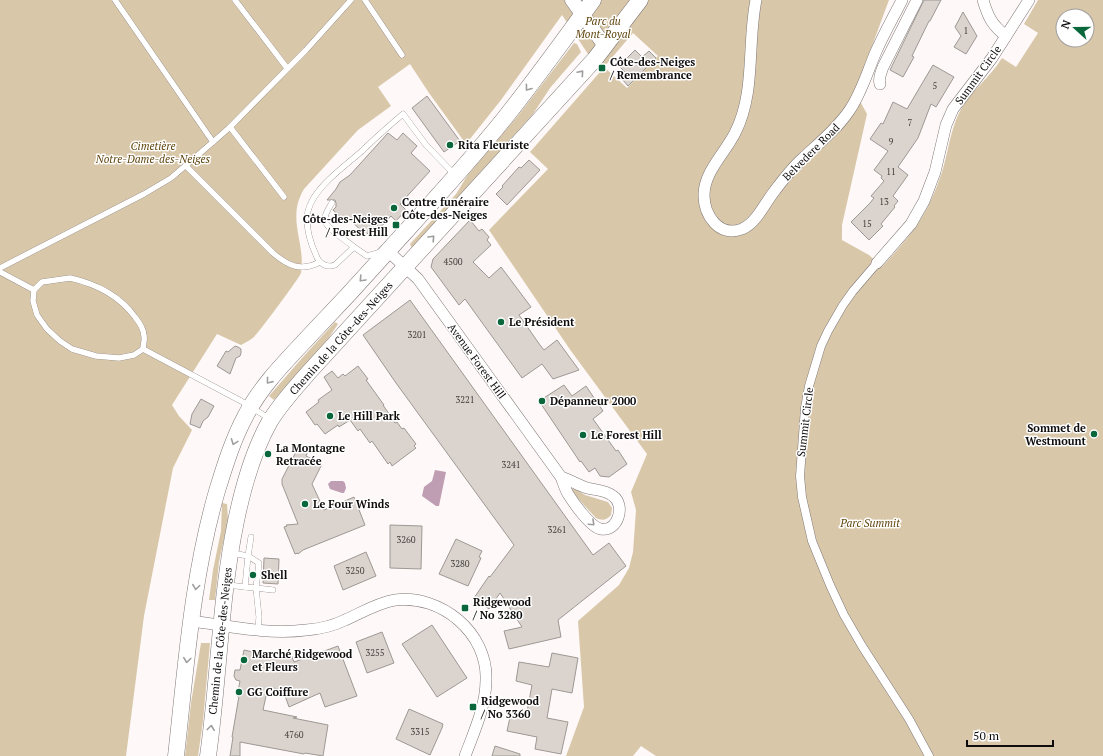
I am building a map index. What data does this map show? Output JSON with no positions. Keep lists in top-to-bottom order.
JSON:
{
  "streets": {
    "main road": ["Chemin de la Côte-des-Neiges"],
    "street": ["Summit Circle", "Belvedere Road", "Avenue Forest Hill"]
  },
  "crossings": [
    ["Chemin de la Côte-des-Neiges", "Avenue Forest Hill"]
  ],
  "parks": ["Parc du Mont-Royal", "Cimetière Notre-Dame-des-Neiges", "Parc Summit"],
  "places": {
    "transit": [
      "Côte-des-Neiges / Remembrance",
      "Côte-des-Neiges / Forest Hill",
      "Ridgewood / No 3280",
      "Ridgewood / No 3360"
    ],
    "other": [
      "Rita Fleuriste",
      "Centre funéraire Côte-des-Neiges",
      "Le Président",
      "Dépanneur 2000",
      "Le Hill Park",
      "Sommet de Westmount",
      "Le Forest Hill",
      "La Montagne Retracée",
      "Le Four Winds",
      "Shell",
      "Marché Ridgewood et Fleurs",
      "GG Coiffure"
    ]
  },
  "house_numbers": [
    "1",
    "5",
    "7",
    "9",
    "11",
    "13",
    "15",
    "4500",
    "3201",
    "3221",
    "3241",
    "3261",
    "3260",
    "3280",
    "3250",
    "3255",
    "3315",
    "4760"
  ],
  "scale_bar": "50 m",
  "north": "left"
}
